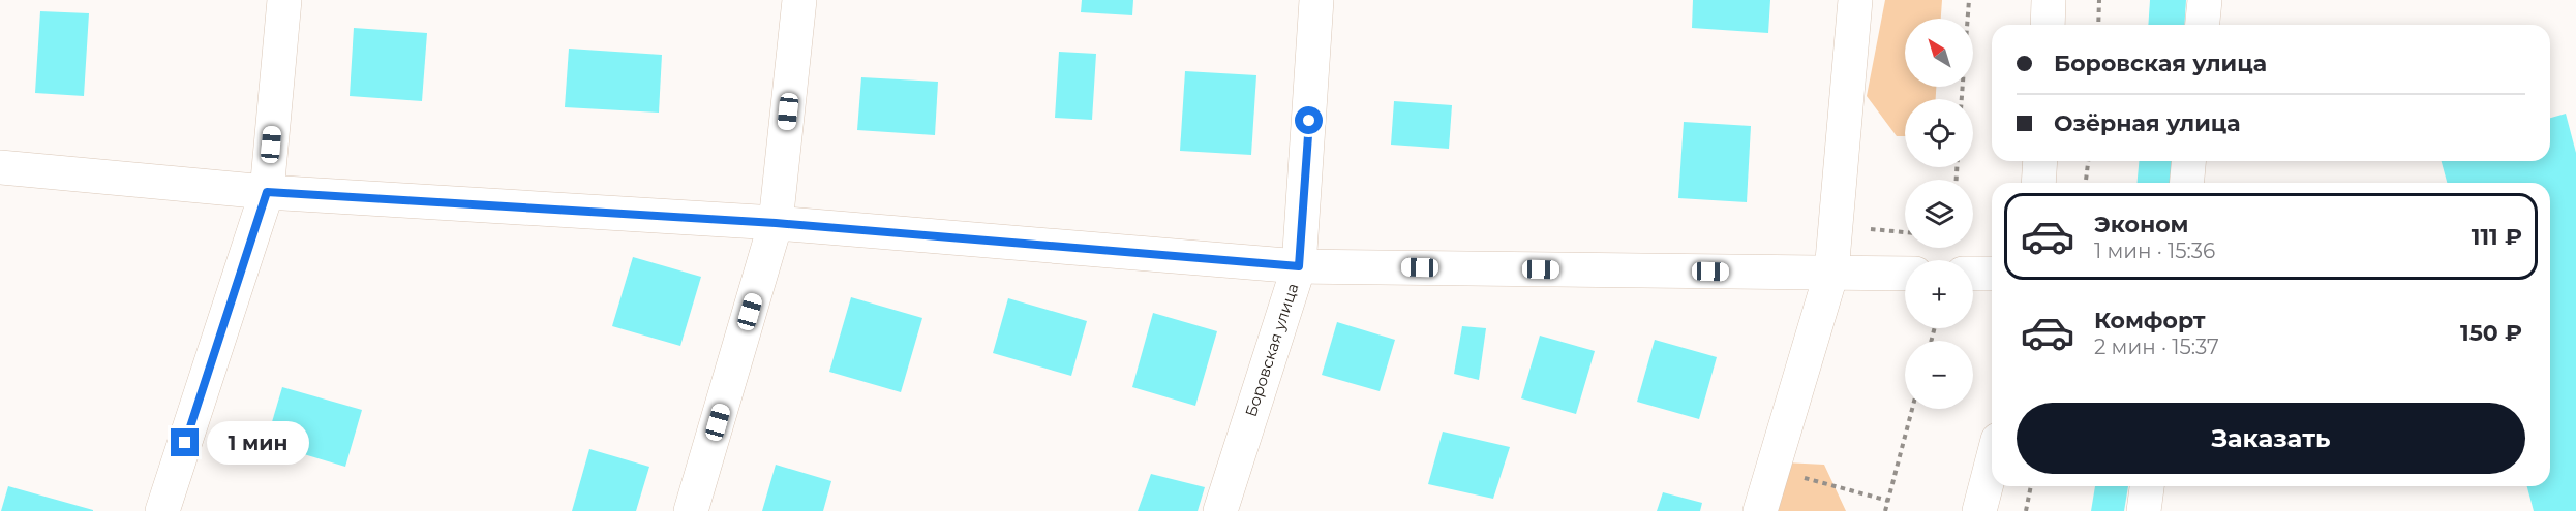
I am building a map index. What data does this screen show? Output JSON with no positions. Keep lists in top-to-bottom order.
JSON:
{
  "streets": {
    "street": ["Боровская улица"]
  },
  "north": "top left",
  "page": {
    "map_buttons": ["+", "−"],
    "banner": ["Боровская улица", "Озёрная улица"],
    "list": [
      {
        "name": "Эконом",
        "note": "1 мин · 15:36",
        "value": "111 ₽"
      },
      {
        "name": "Комфорт",
        "note": "2 мин · 15:37",
        "value": "150 ₽"
      }
    ],
    "buttons": "Заказать",
    "bubble": "1 мин"
  }
}
